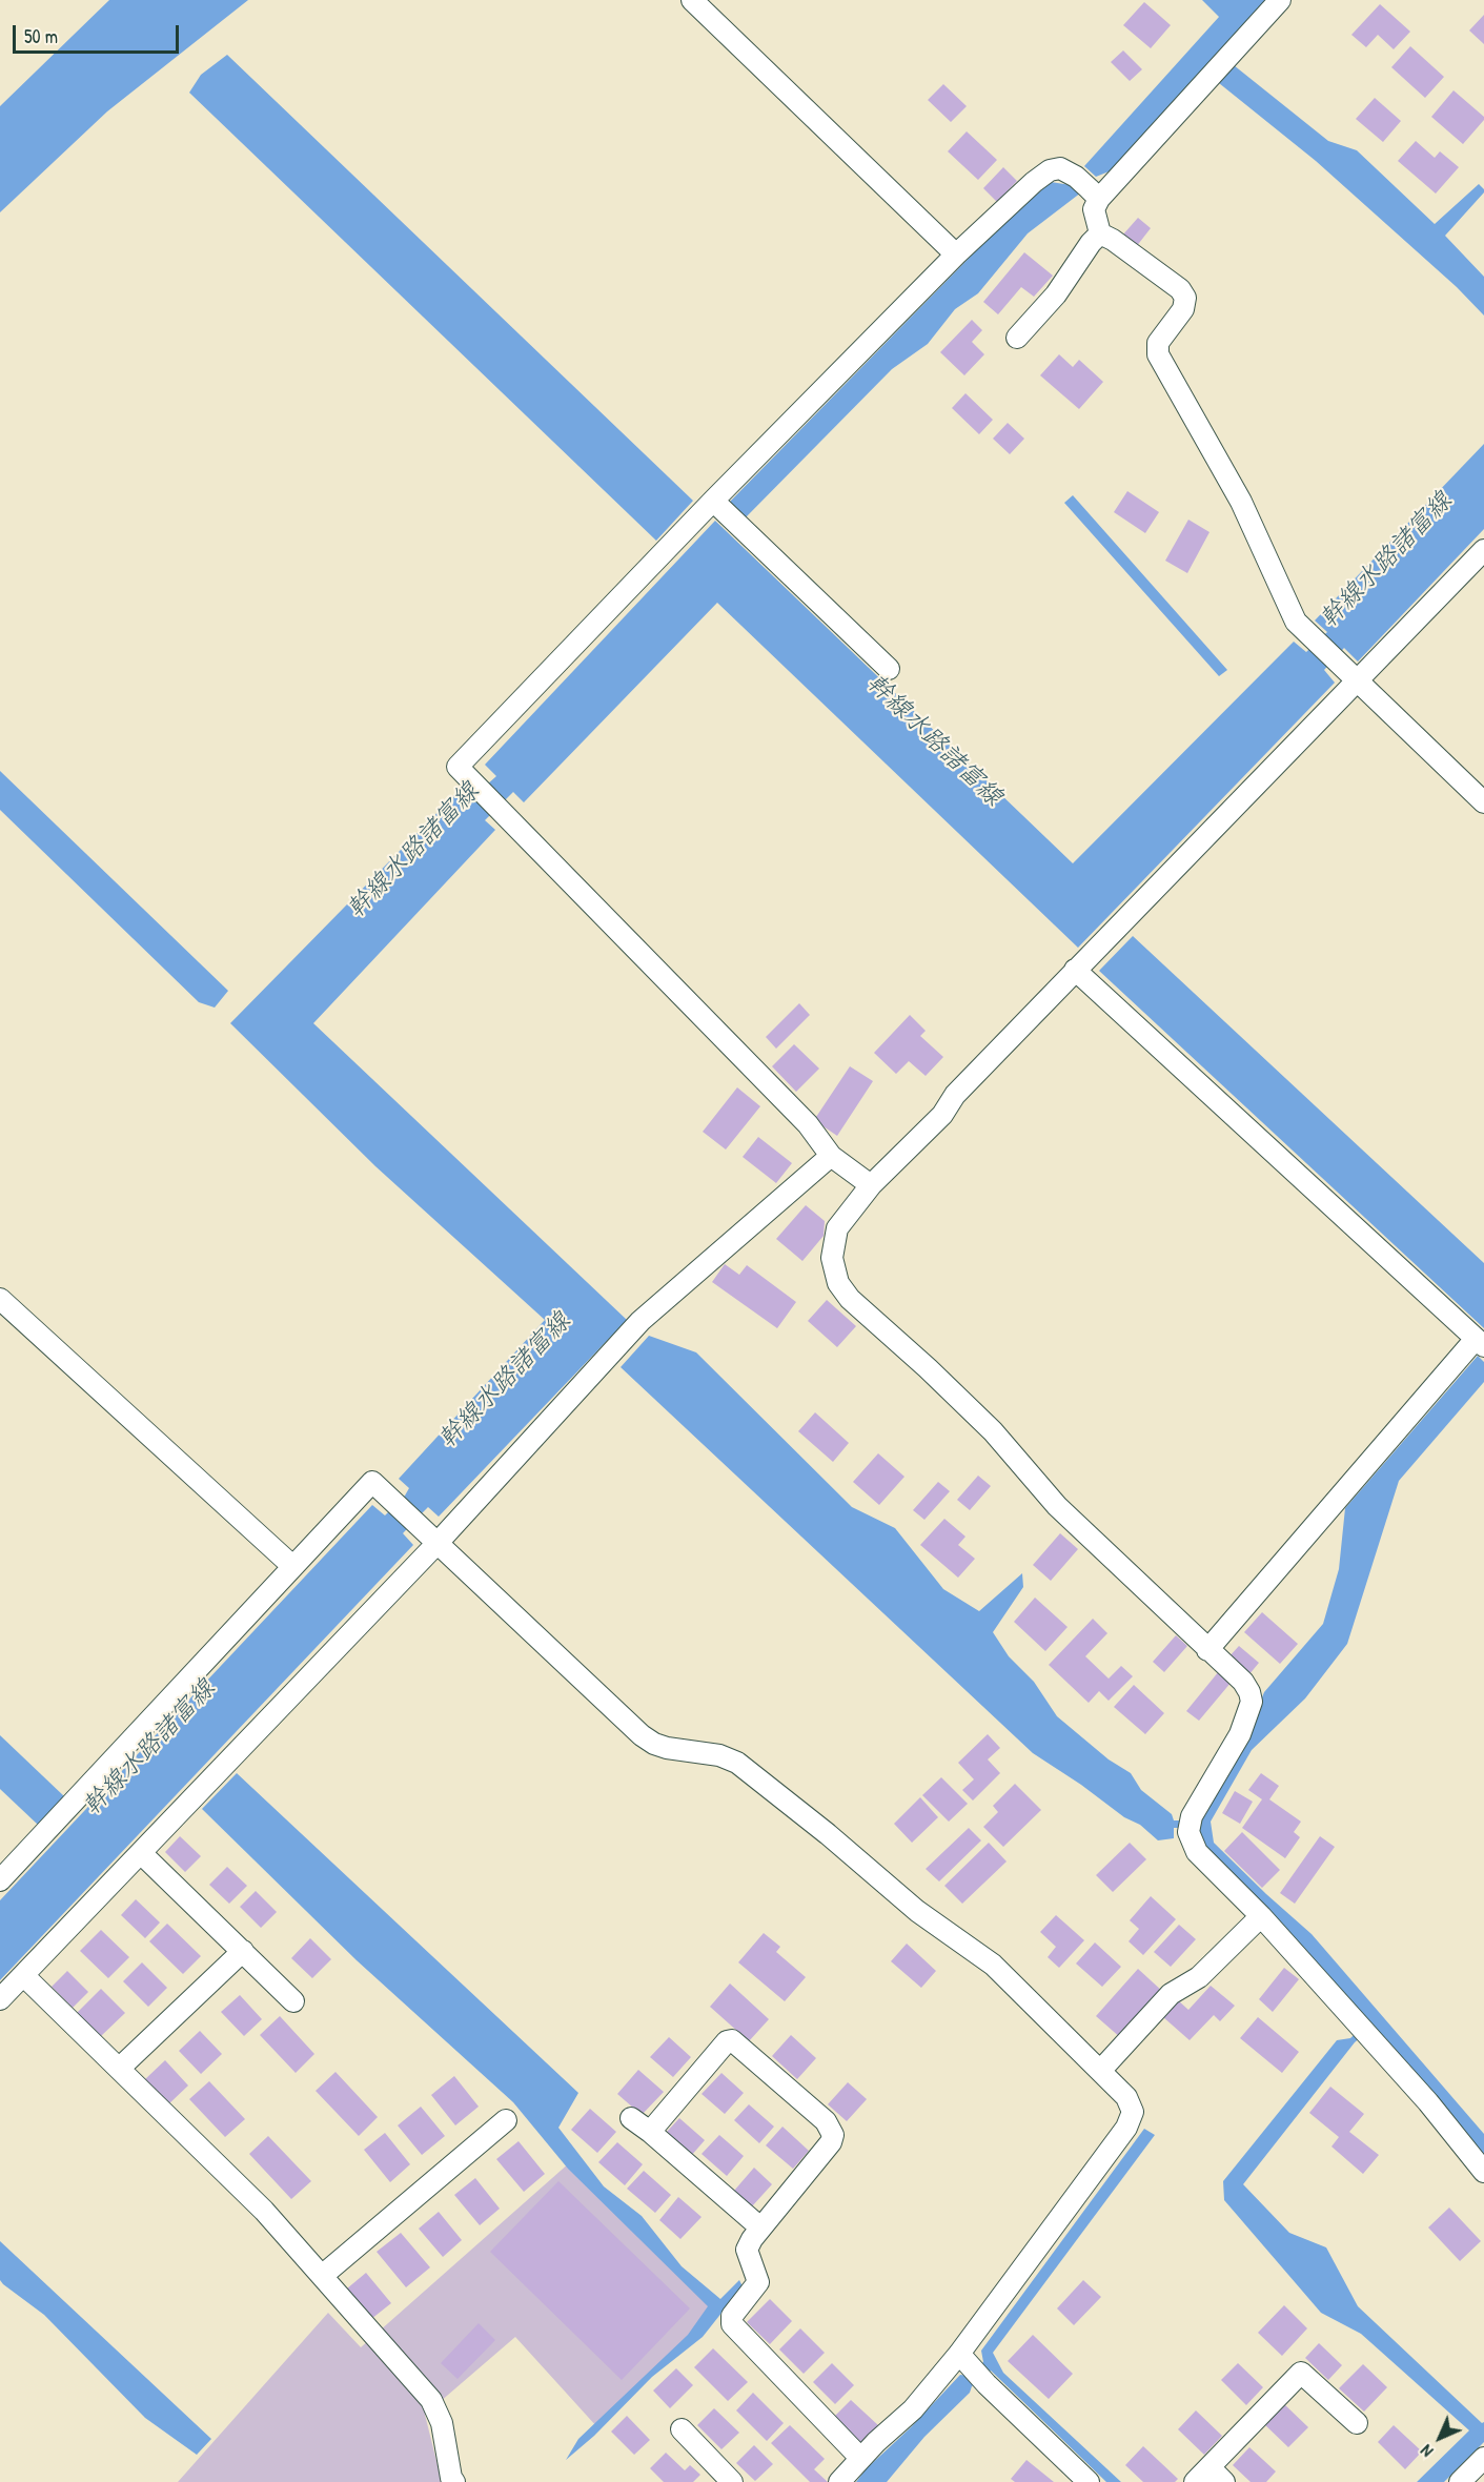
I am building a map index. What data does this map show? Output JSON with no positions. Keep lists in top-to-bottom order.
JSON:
{
  "water": ["幹線水路諸富線"],
  "scale_bar": "50 m",
  "north": "bottom left"
}
